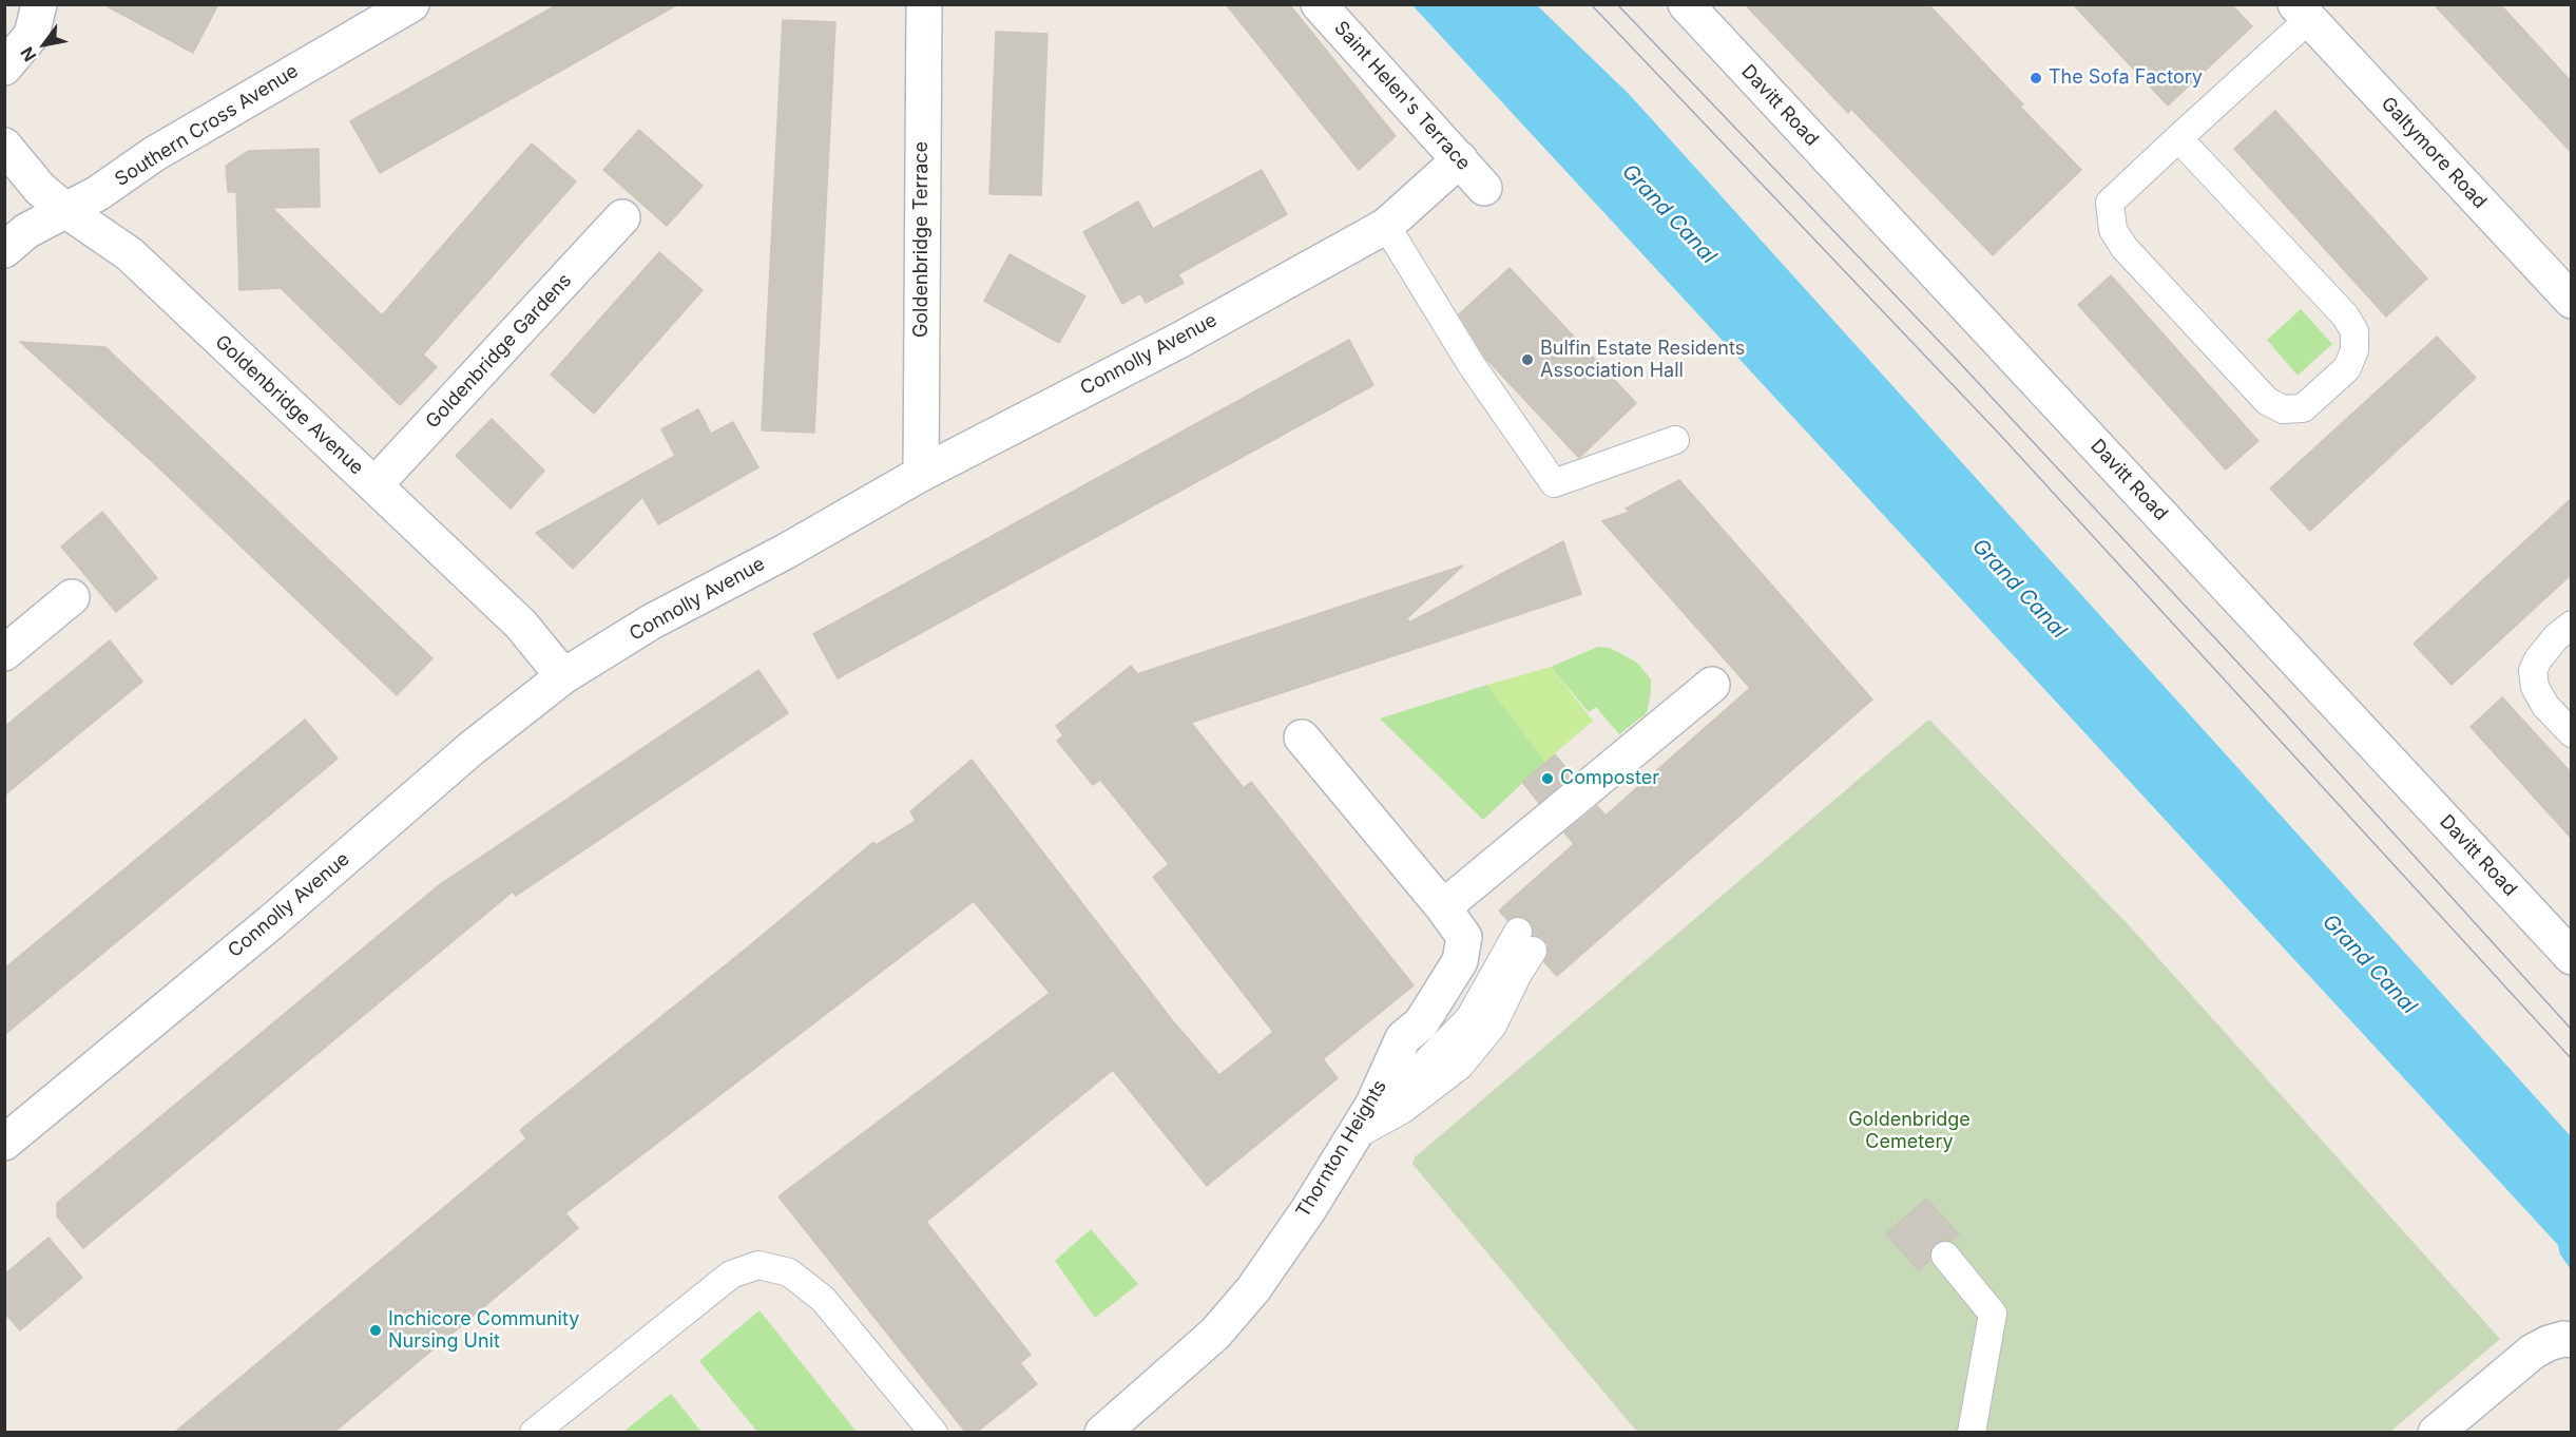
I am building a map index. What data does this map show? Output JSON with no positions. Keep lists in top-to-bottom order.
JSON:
{
  "streets": {
    "street": [
      "Saint Helen's Terrace",
      "Davitt Road",
      "Southern Cross Avenue",
      "Galtymore Road",
      "Goldenbridge Terrace",
      "Goldenbridge Gardens",
      "Connolly Avenue",
      "Goldenbridge Avenue",
      "Thornton Heights"
    ]
  },
  "crossings": [
    ["Saint Helen's Terrace", "Connolly Avenue"],
    ["Southern Cross Avenue", "Goldenbridge Avenue"],
    ["Goldenbridge Terrace", "Connolly Avenue"],
    ["Goldenbridge Gardens", "Goldenbridge Avenue"],
    ["Connolly Avenue", "Goldenbridge Avenue"]
  ],
  "water": ["Grand Canal"],
  "parks": ["Goldenbridge Cemetery"],
  "places": [
    "The Sofa Factory",
    "Bulfin Estate Residents Association Hall",
    "Composter",
    "Inchicore Community Nursing Unit"
  ],
  "north": "bottom left"
}
